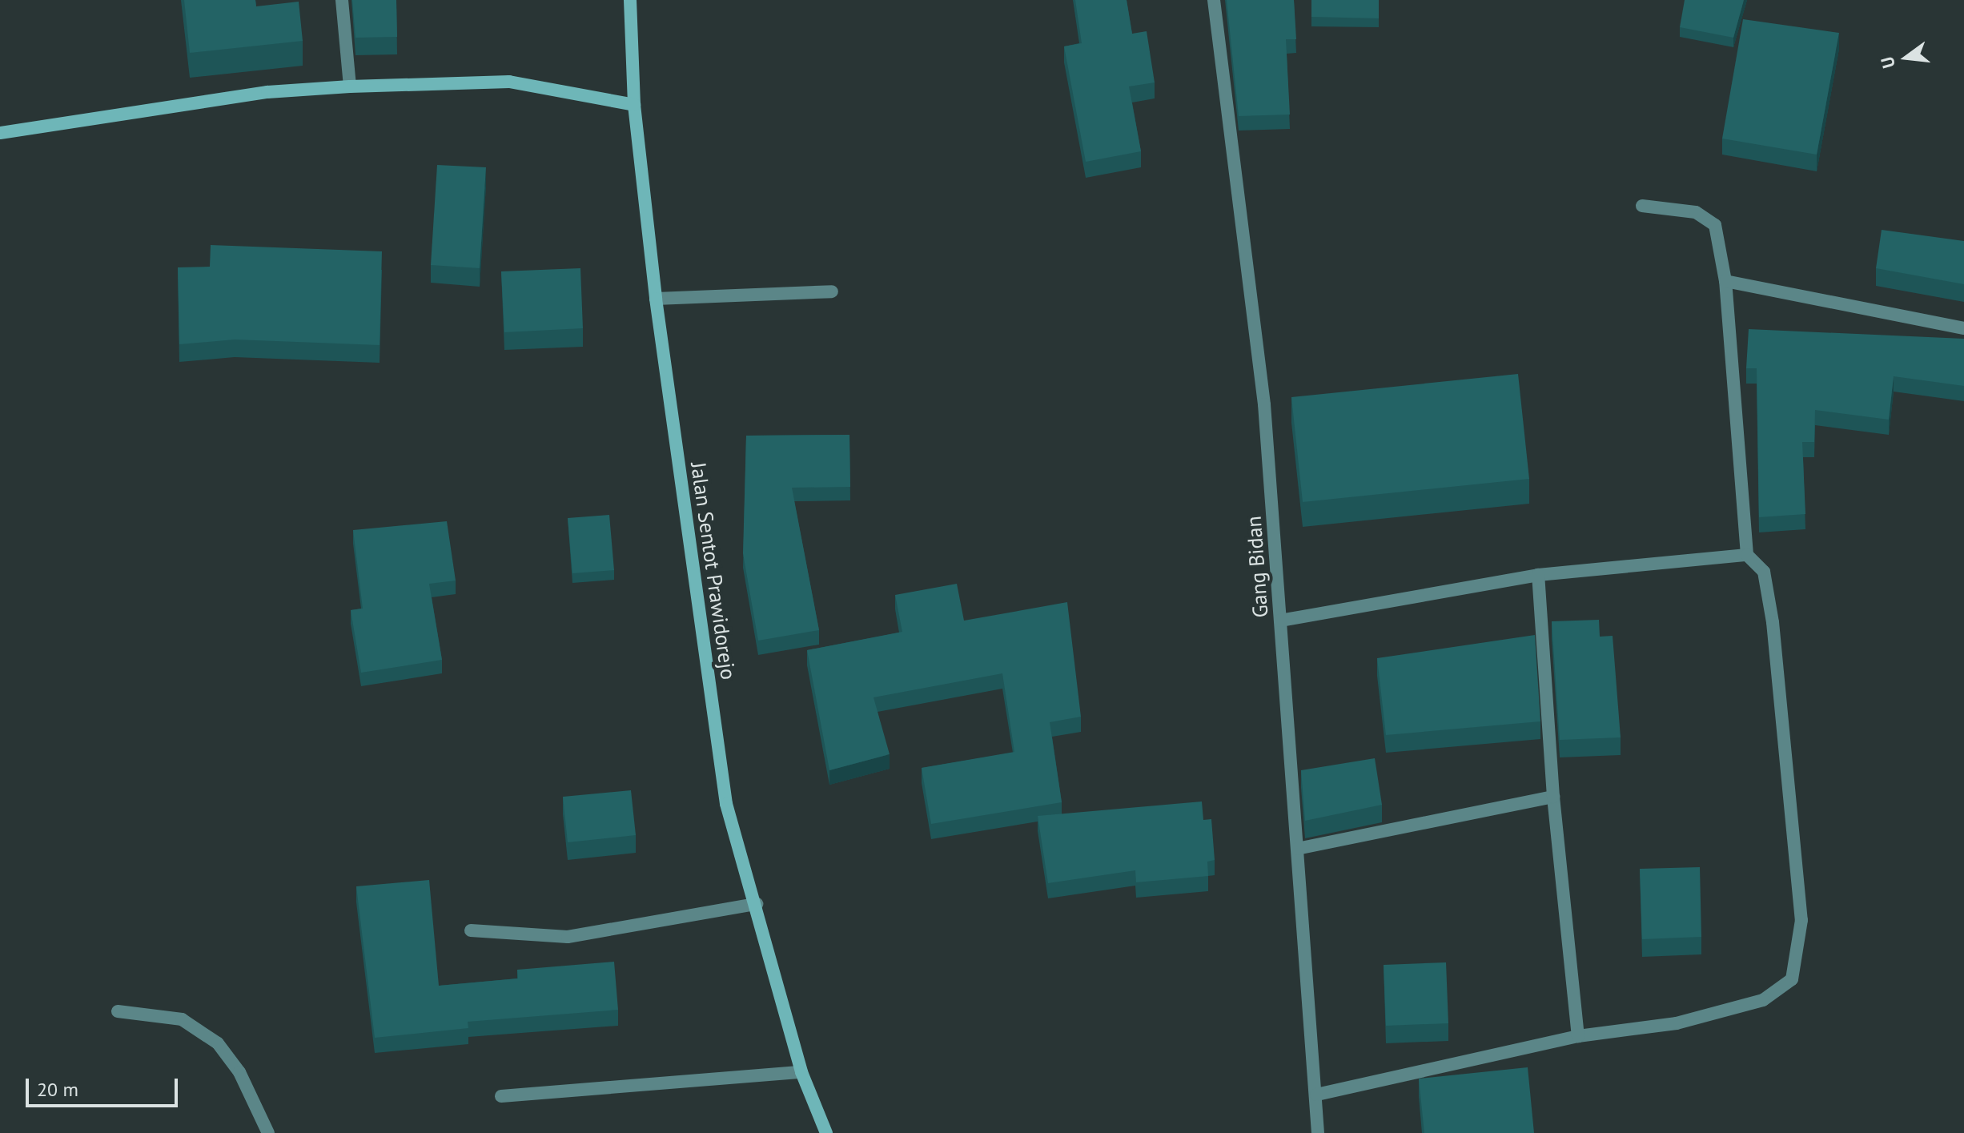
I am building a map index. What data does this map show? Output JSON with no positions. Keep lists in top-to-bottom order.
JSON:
{
  "streets": {
    "main road": ["Jalan Sentot Prawidorejo"],
    "street": ["Gang Bidan"]
  },
  "scale_bar": "20 m",
  "north": "left"
}
